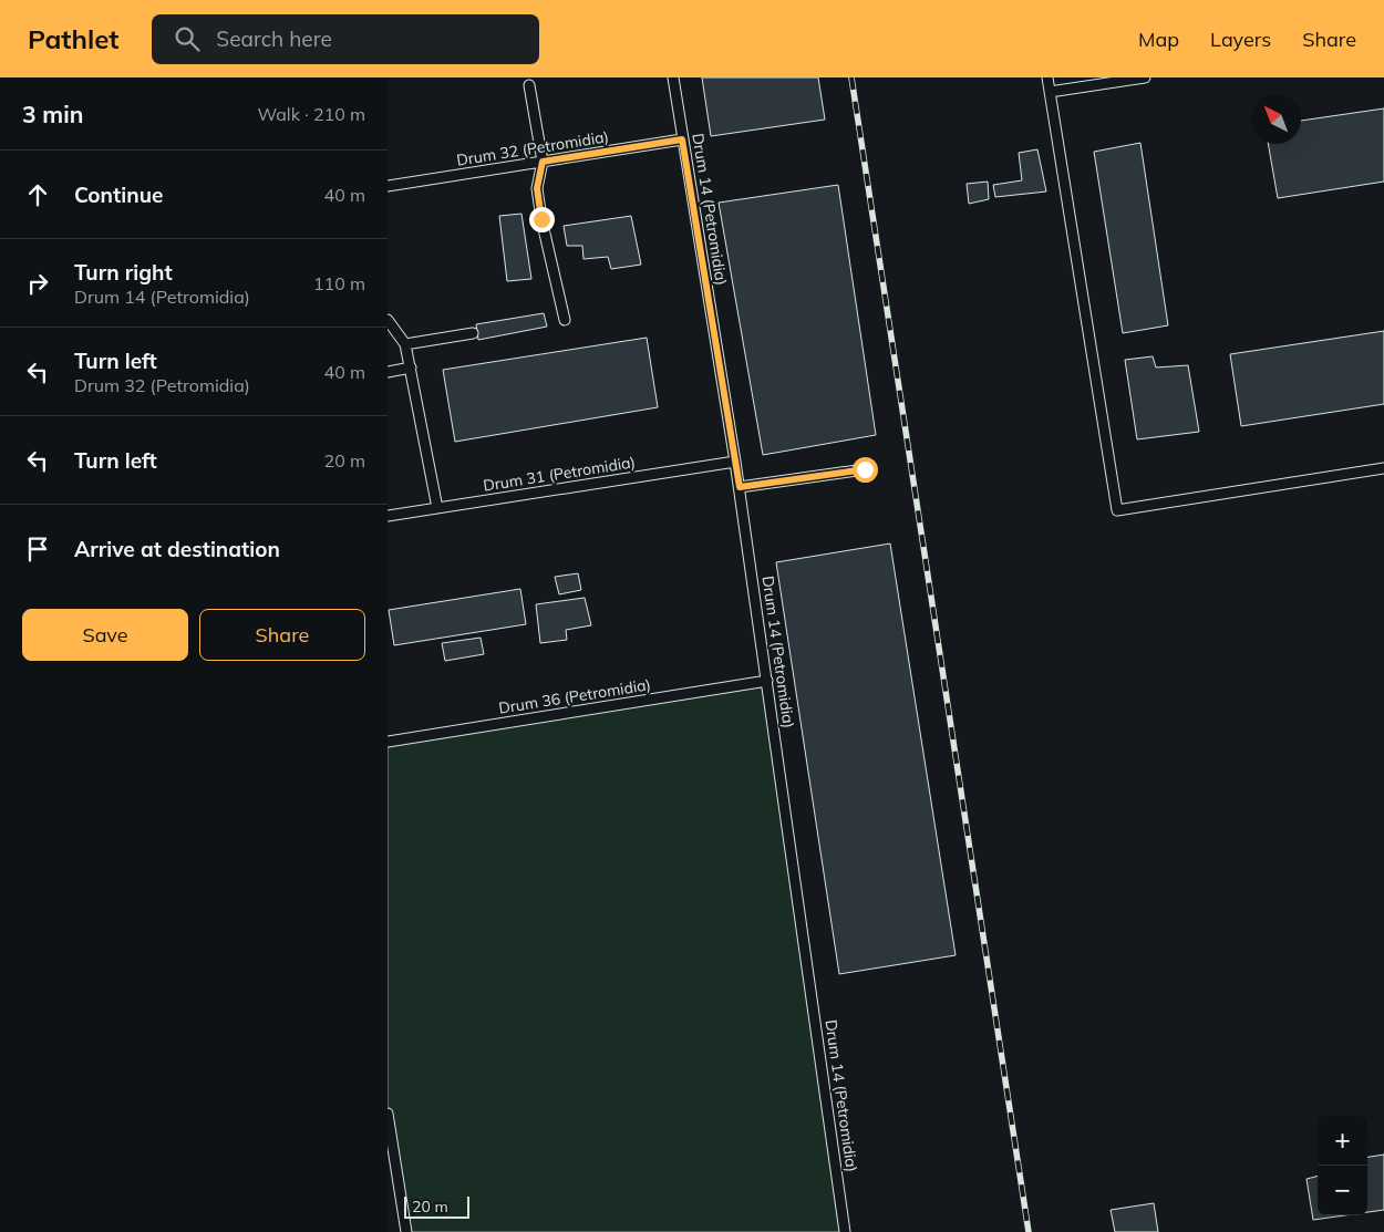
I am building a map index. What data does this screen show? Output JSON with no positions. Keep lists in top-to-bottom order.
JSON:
{
  "streets": {
    "lane": [
      "Drum 32 (Petromidia)",
      "Drum 14 (Petromidia)",
      "Drum 31 (Petromidia)",
      "Drum 36 (Petromidia)"
    ]
  },
  "crossings": [
    ["Drum 32 (Petromidia)", "Drum 14 (Petromidia)"],
    ["Drum 14 (Petromidia)", "Drum 31 (Petromidia)"],
    ["Drum 14 (Petromidia)", "Drum 36 (Petromidia)"]
  ],
  "scale_bar": "20 m",
  "north": "top left",
  "page": {
    "header": "Pathlet",
    "search": "Search here",
    "nav": ["Map", "Layers", "Share"],
    "heading": ["3 min", "Walk · 210 m"],
    "list": [
      ["Continue", "40 m"],
      ["Turn right", "Drum 14 (Petromidia)", "110 m"],
      ["Turn left", "Drum 32 (Petromidia)", "40 m"],
      ["Turn left", "20 m"],
      "Arrive at destination"
    ],
    "buttons": ["Save", "Share"],
    "map_buttons": ["+", "−"],
    "scale": "20 m"
  }
}
